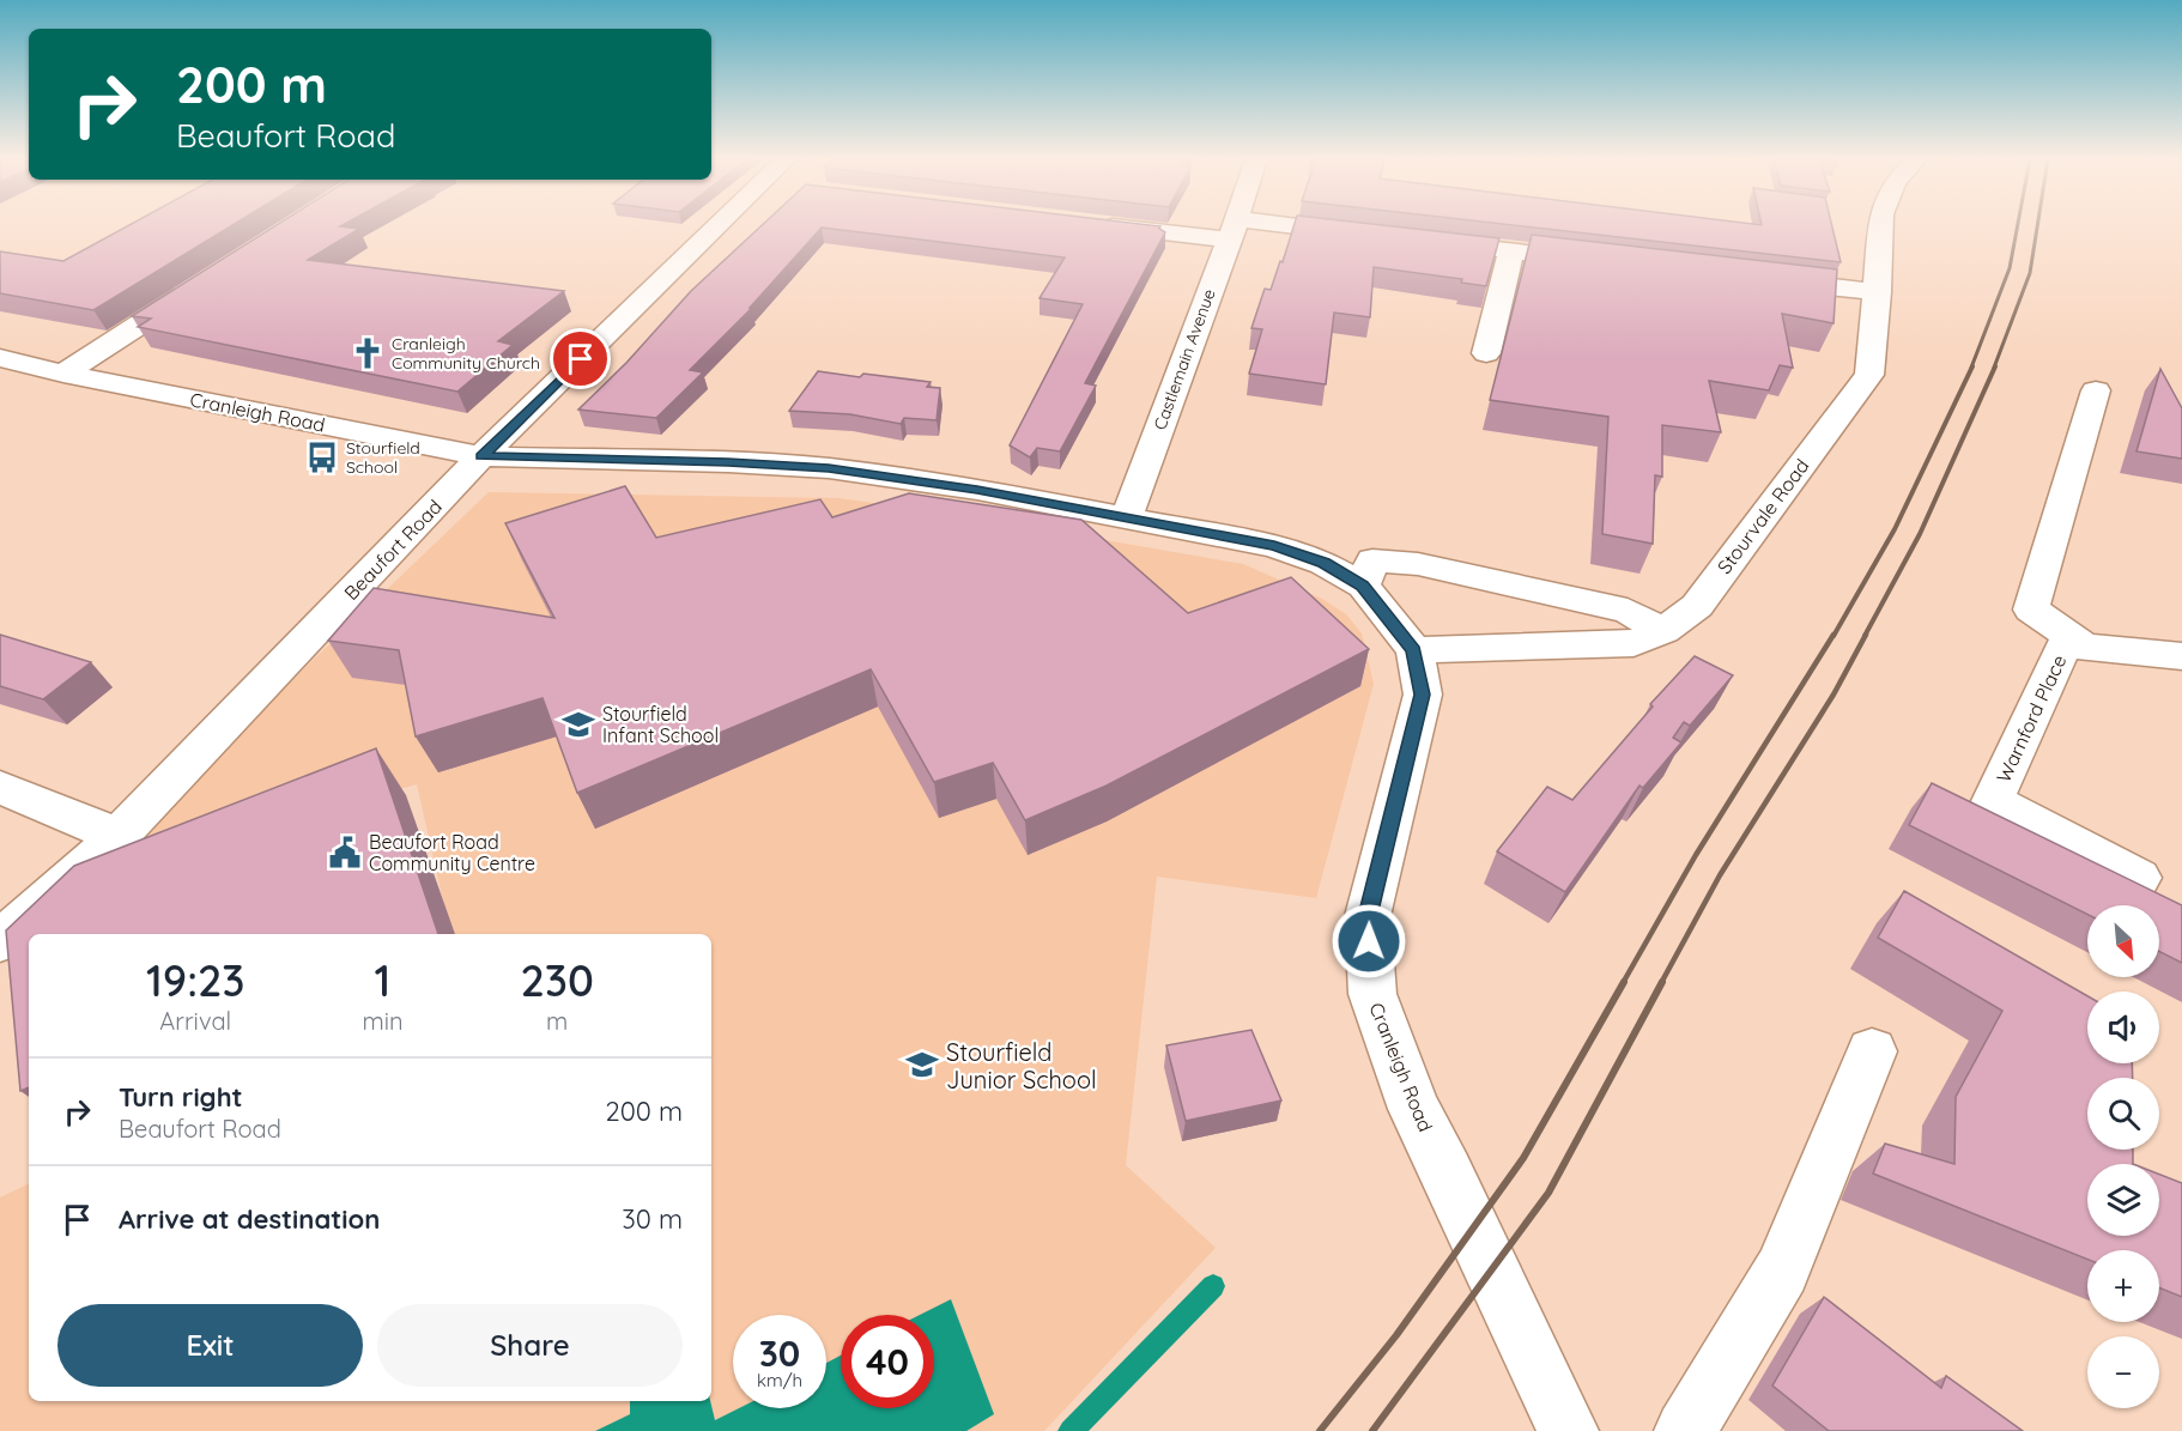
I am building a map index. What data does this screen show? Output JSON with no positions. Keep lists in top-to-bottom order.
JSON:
{
  "streets": {
    "street": [
      "Castlemain Avenue",
      "Cranleigh Road",
      "Stourvale Road",
      "Beaufort Road",
      "Warnford Place"
    ]
  },
  "crossings": [
    ["Castlemain Avenue", "Cranleigh Road"],
    ["Cranleigh Road", "Stourvale Road"],
    ["Cranleigh Road", "Beaufort Road"]
  ],
  "places": {
    "church": ["Cranleigh Community Church"],
    "bus stop": ["Stourfield School"],
    "school or university": ["Stourfield Infant School", "Stourfield Junior School"],
    "public building": ["Beaufort Road Community Centre"]
  },
  "north": "bottom right",
  "page": {
    "turn": ["200 m", "Beaufort Road"],
    "map_buttons": ["+", "−"],
    "eta": [
      "19:23",
      "Arrival",
      "1",
      "min",
      "230",
      "m"
    ],
    "list": [
      {
        "name": "Turn right",
        "note": "Beaufort Road",
        "value": "200 m"
      },
      {
        "name": "Arrive at destination",
        "value": "30 m"
      }
    ],
    "buttons": ["Exit", "Share"],
    "speed": "30 km/h",
    "limit": "40"
  }
}
